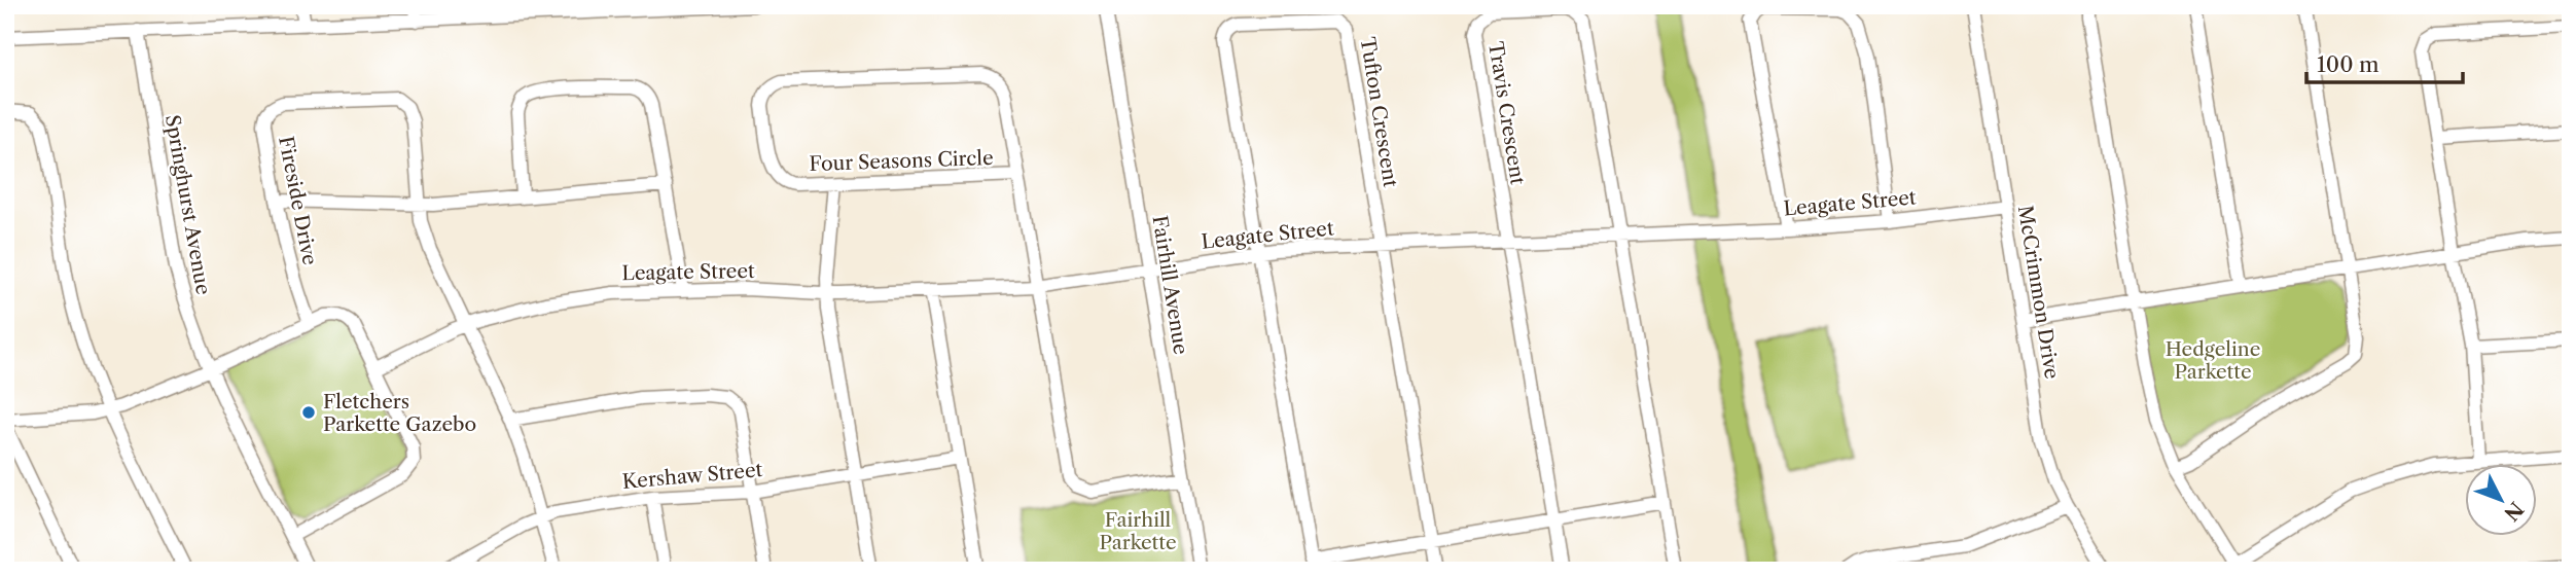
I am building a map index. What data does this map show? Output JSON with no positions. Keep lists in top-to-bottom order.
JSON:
{
  "streets": {
    "street": [
      "Tufton Crescent",
      "Travis Crescent",
      "Four Seasons Circle",
      "Fireside Drive",
      "Leagate Street",
      "Springhurst Avenue",
      "Fairhill Avenue",
      "McCrimmon Drive",
      "Kershaw Street"
    ]
  },
  "crossings": [
    ["Tufton Crescent", "Leagate Street"],
    ["Travis Crescent", "Leagate Street"],
    ["Four Seasons Circle", "Leagate Street"],
    ["Four Seasons Circle", "Fairhill Avenue"],
    ["Leagate Street", "Fairhill Avenue"],
    ["Leagate Street", "McCrimmon Drive"]
  ],
  "parks": ["Hedgeline Parkette", "Fairhill Parkette"],
  "places": ["Fletchers Parkette Gazebo"],
  "scale_bar": "100 m",
  "north": "bottom right"
}
